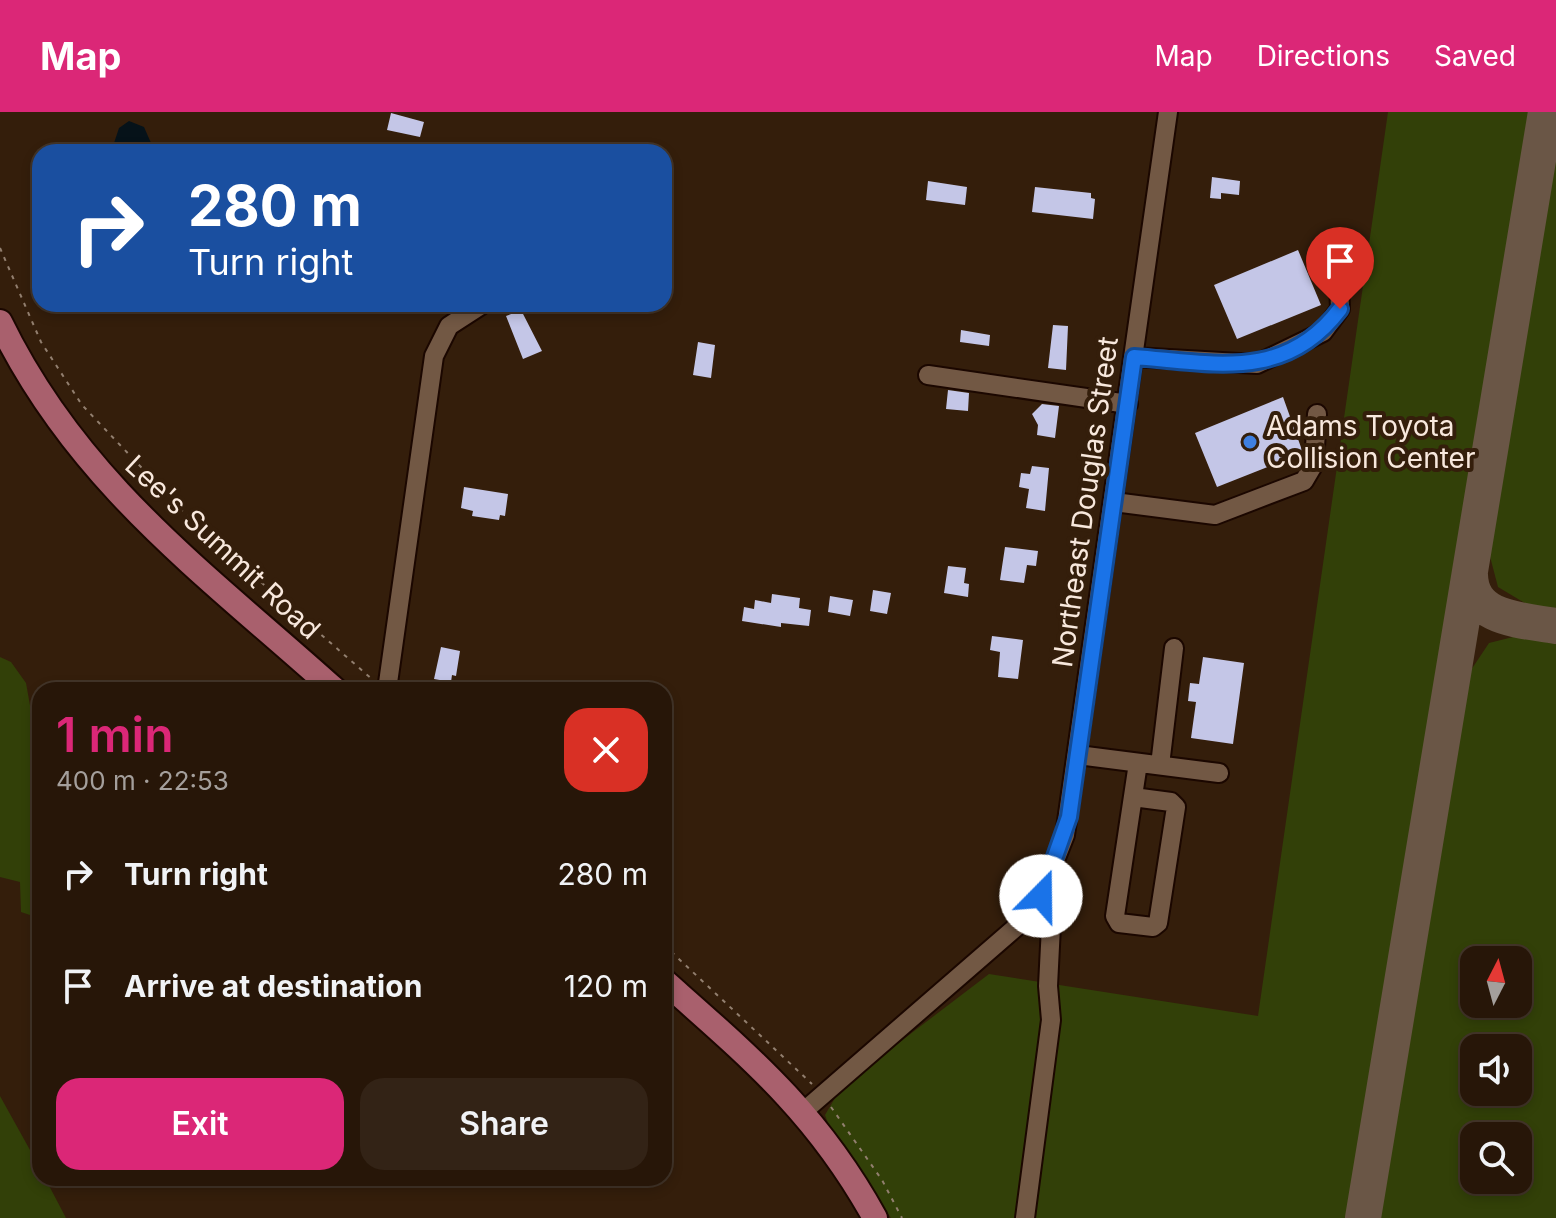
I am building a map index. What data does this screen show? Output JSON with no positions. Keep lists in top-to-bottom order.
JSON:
{
  "streets": {
    "main road": ["Lee's Summit Road"],
    "street": ["Northeast Douglas Street"]
  },
  "places": ["Adams Toyota Collision Center"],
  "north": "top",
  "page": {
    "header": "Map",
    "nav": ["Map", "Directions", "Saved"],
    "turn": ["280 m", "Turn right"],
    "heading": ["1 min", "400 m · 22:53"],
    "list": [
      {
        "name": "Turn right",
        "value": "280 m"
      },
      {
        "name": "Arrive at destination",
        "value": "120 m"
      }
    ],
    "buttons": ["Exit", "Share"]
  }
}
